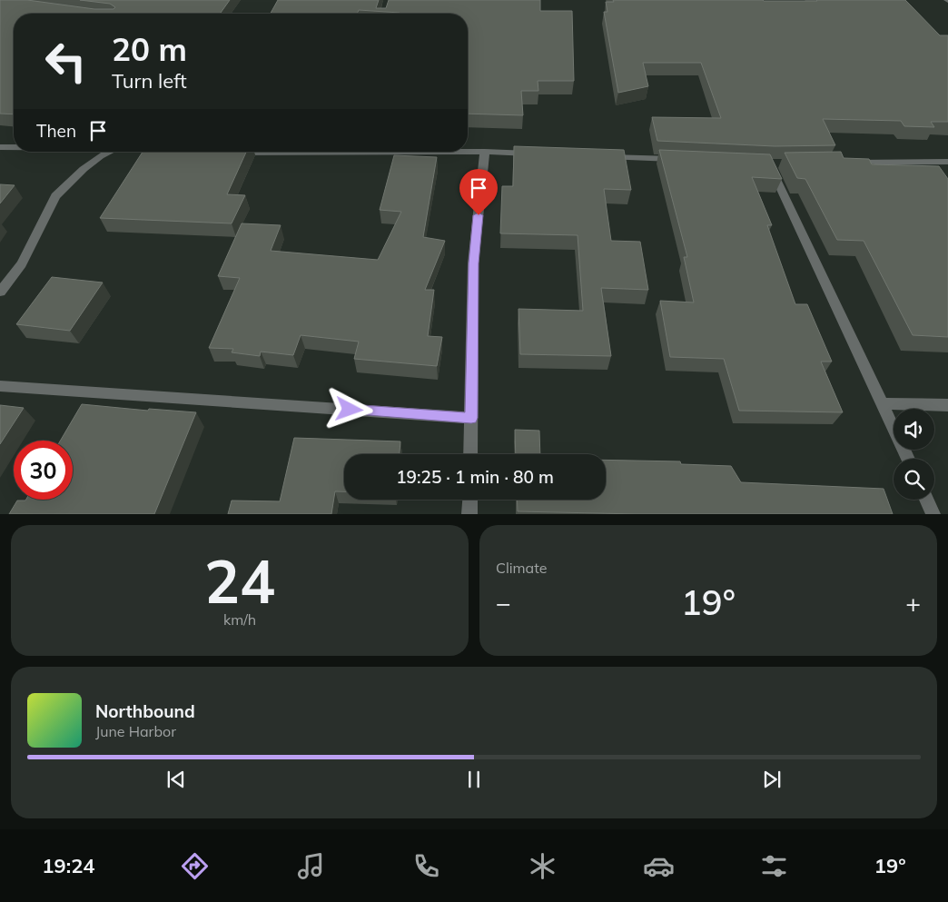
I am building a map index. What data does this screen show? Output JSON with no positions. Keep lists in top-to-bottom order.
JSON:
{
  "page": {
    "turn": ["20 m", "Turn left"],
    "then": "Then",
    "limit": "30",
    "trip": "19:25 · 1 min · 80 m",
    "tile": [
      ["24", "km/h"],
      "Climate"
    ],
    "heat": ["−", "19°", "+"],
    "song": ["Northbound", "June Harbor"],
    "tabs": ["19:24", "19°"]
  }
}
